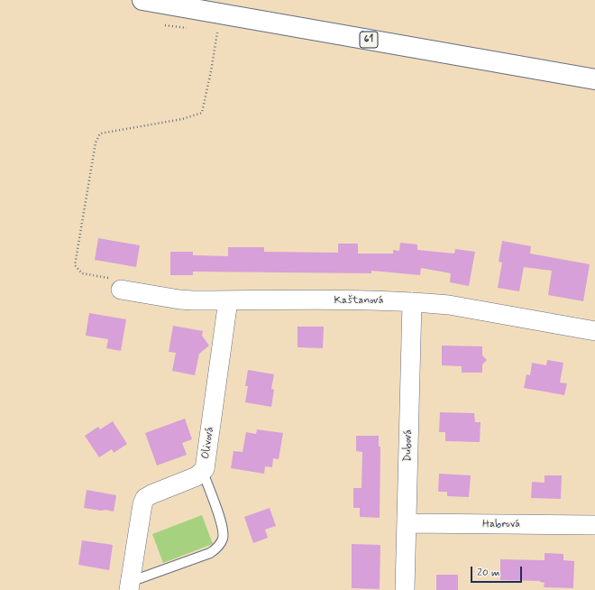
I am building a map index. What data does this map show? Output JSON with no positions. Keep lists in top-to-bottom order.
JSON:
{
  "streets": {
    "main road": ["61"],
    "street": [
      "Kaštanová",
      "Olivová",
      "Dubová",
      "Habrová"
    ]
  },
  "crossings": [
    ["Kaštanová", "Olivová"],
    ["Kaštanová", "Dubová"],
    ["Dubová", "Habrová"]
  ],
  "scale_bar": "20 m"
}
